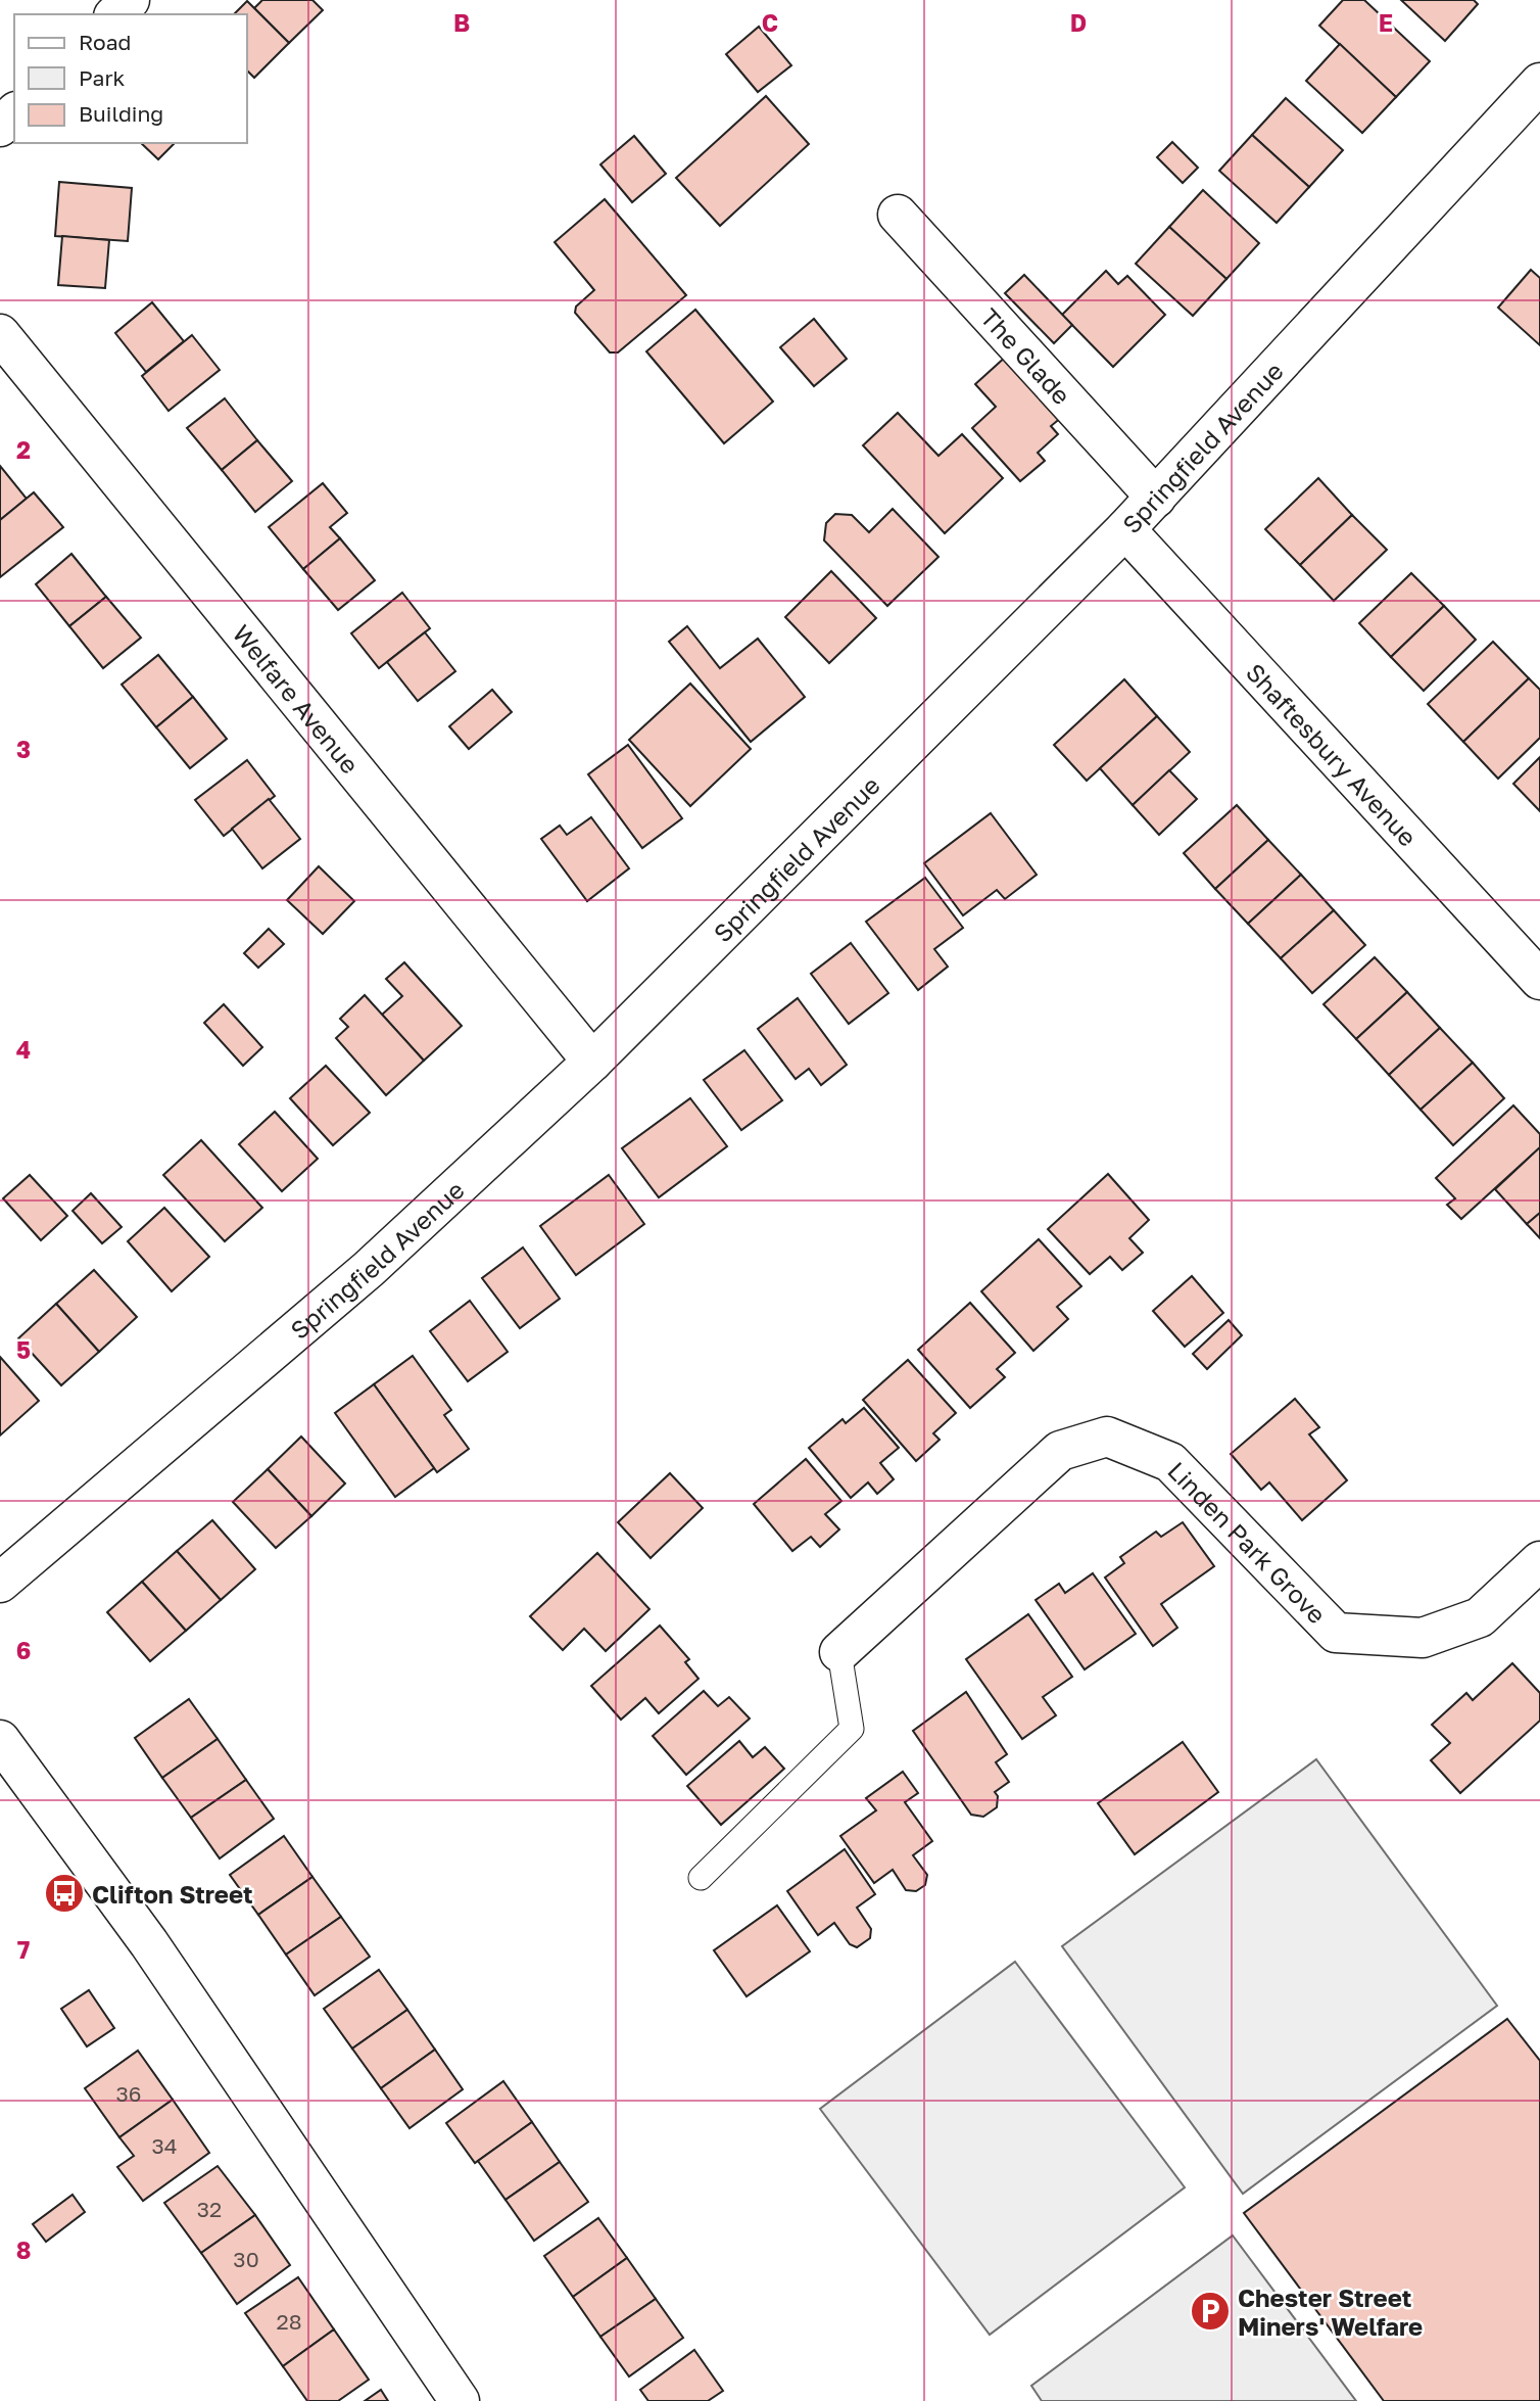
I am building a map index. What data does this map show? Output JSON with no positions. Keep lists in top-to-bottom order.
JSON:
{
  "streets": {
    "street": [
      "The Glade",
      "Springfield Avenue",
      "Welfare Avenue",
      "Shaftesbury Avenue",
      "Linden Park Grove"
    ]
  },
  "crossings": [
    ["The Glade", "Springfield Avenue"],
    ["Springfield Avenue", "Welfare Avenue"],
    ["Springfield Avenue", "Shaftesbury Avenue"]
  ],
  "places": {
    "bus stop": ["Clifton Street"],
    "parking": ["Chester Street Miners' Welfare"]
  },
  "house_numbers": [
    "36",
    "34",
    "32",
    "30",
    "28"
  ],
  "legend": ["Road", "Park", "Building"],
  "grid": {
    "columns": [
      "B",
      "C",
      "D",
      "E"
    ],
    "rows": [
      "2",
      "3",
      "4",
      "5",
      "6",
      "7",
      "8"
    ]
  }
}
